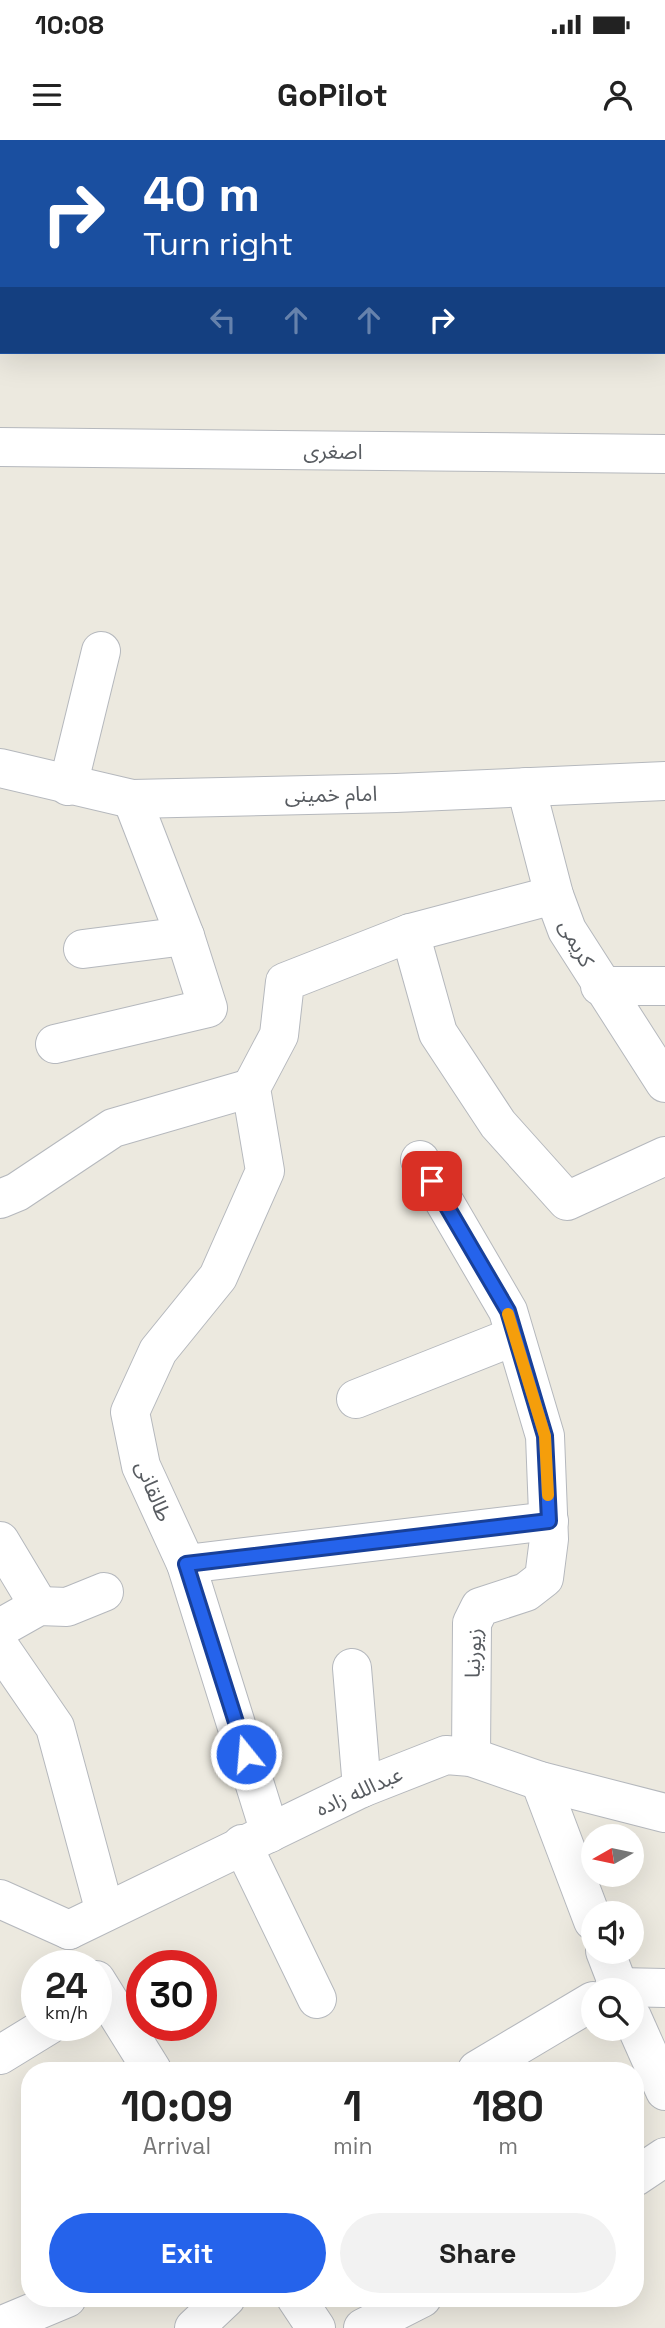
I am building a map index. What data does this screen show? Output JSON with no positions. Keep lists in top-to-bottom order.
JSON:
{
  "streets": {
    "street": [
      "اصغری",
      "امام خمینی",
      "کریمی",
      "طالقانی",
      "زیورنیا",
      "عبدالله زاده"
    ]
  },
  "crossings": [
    ["امام خمینی", "کریمی"],
    ["طالقانی", "عبدالله زاده"],
    ["زیورنیا", "عبدالله زاده"]
  ],
  "north": "left",
  "page": {
    "status": "10:08",
    "header": "GoPilot",
    "turn": ["40 m", "Turn right"],
    "speed": "24 km/h",
    "limit": "30",
    "eta": [
      "10:09",
      "Arrival",
      "1",
      "min",
      "180",
      "m"
    ],
    "buttons": ["Exit", "Share"]
  }
}
